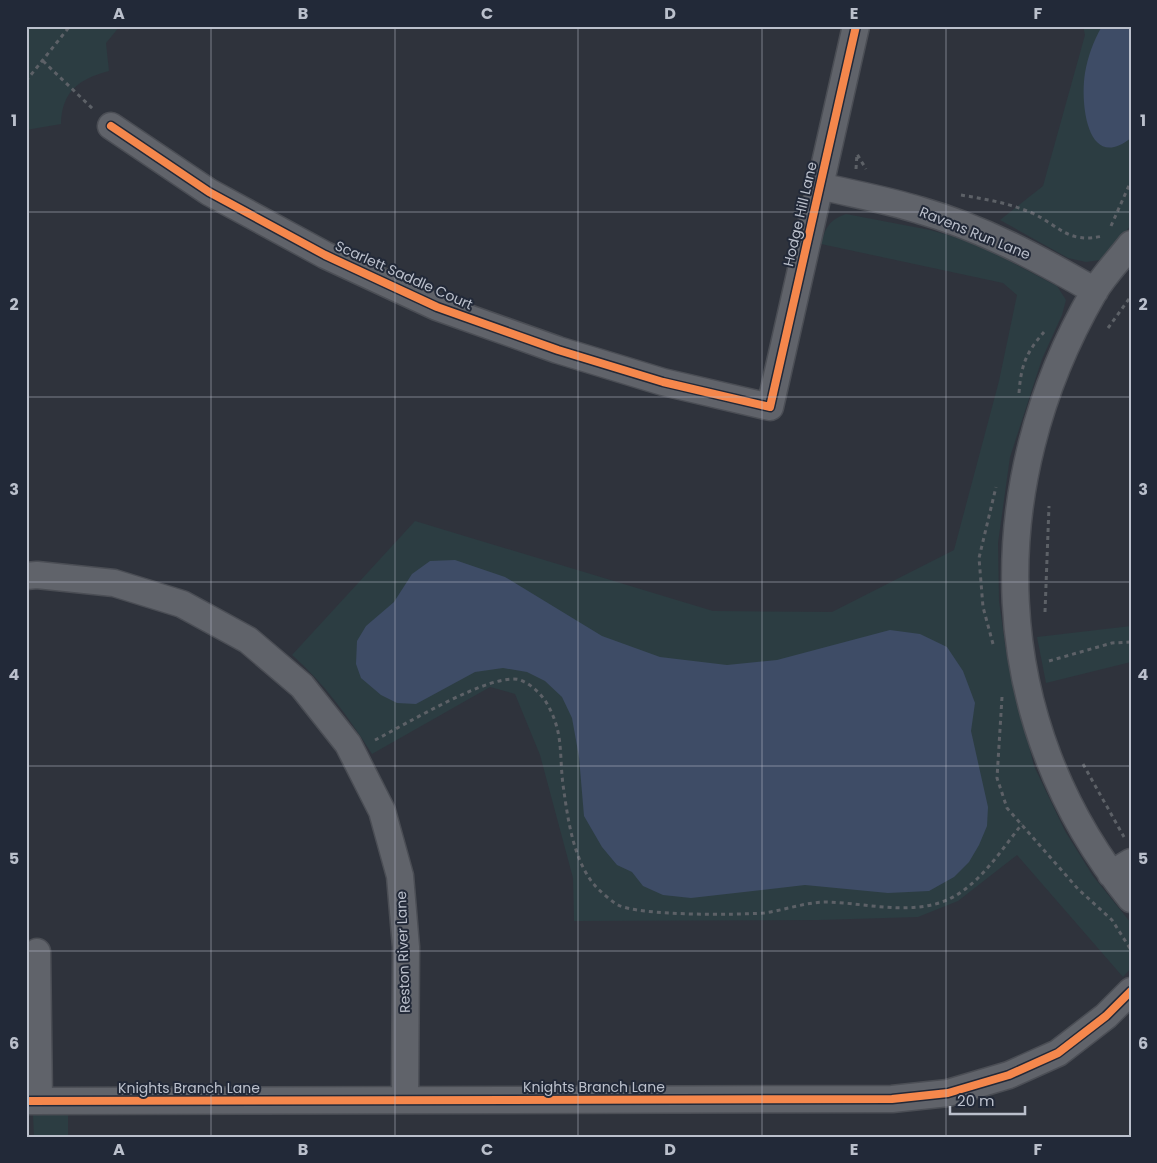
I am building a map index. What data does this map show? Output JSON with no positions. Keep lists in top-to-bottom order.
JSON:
{
  "streets": {
    "street": [
      "Hodge Hill Lane",
      "Ravens Run Lane",
      "Scarlett Saddle Court",
      "Reston River Lane",
      "Knights Branch Lane"
    ]
  },
  "crossings": [
    ["Hodge Hill Lane", "Ravens Run Lane"],
    ["Hodge Hill Lane", "Scarlett Saddle Court"],
    ["Reston River Lane", "Knights Branch Lane"]
  ],
  "scale_bar": "20 m",
  "grid": {
    "columns": [
      "A",
      "B",
      "C",
      "D",
      "E",
      "F"
    ],
    "rows": [
      "1",
      "2",
      "3",
      "4",
      "5",
      "6"
    ]
  }
}
